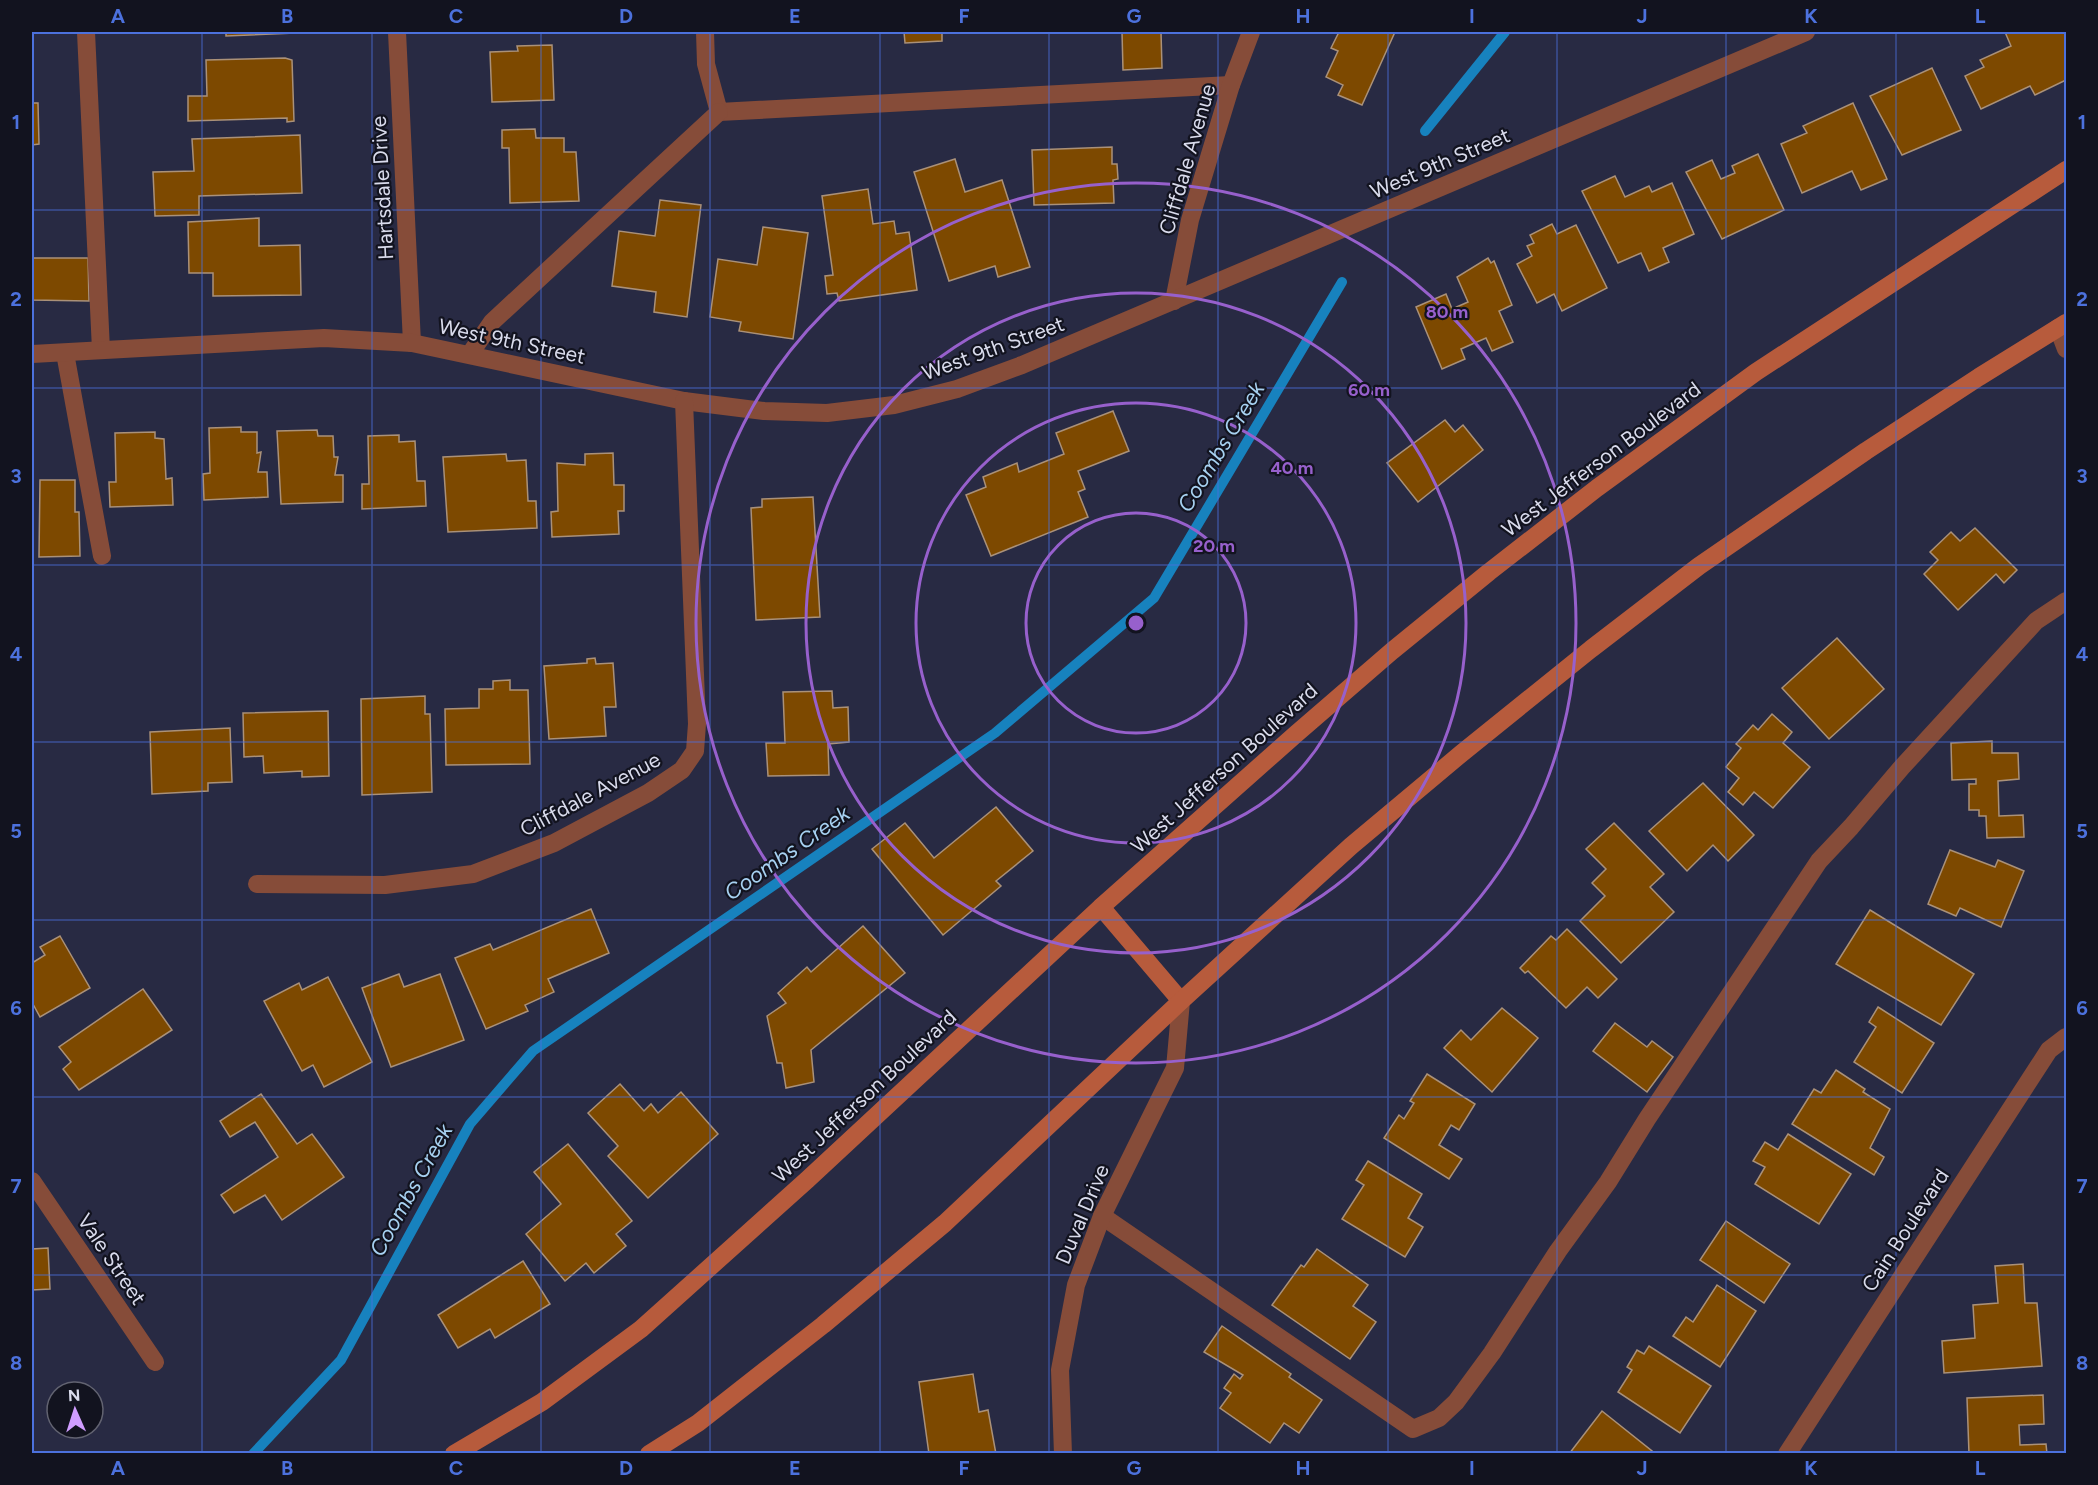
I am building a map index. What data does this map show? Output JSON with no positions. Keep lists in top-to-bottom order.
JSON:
{
  "streets": {
    "main road": ["West Jefferson Boulevard"],
    "street": [
      "Cliffdale Avenue",
      "West 9th Street",
      "Hartsdale Drive",
      "Duval Drive",
      "Cain Boulevard",
      "Vale Street"
    ]
  },
  "crossings": [
    ["Cliffdale Avenue", "West 9th Street"],
    ["West 9th Street", "Hartsdale Drive"]
  ],
  "water": ["Coombs Creek"],
  "north": "top",
  "grid": {
    "columns": [
      "A",
      "B",
      "C",
      "D",
      "E",
      "F",
      "G",
      "H",
      "I",
      "J",
      "K",
      "L"
    ],
    "rows": [
      "1",
      "2",
      "3",
      "4",
      "5",
      "6",
      "7",
      "8"
    ]
  },
  "rings": [
    "80 m",
    "60 m",
    "40 m",
    "20 m"
  ]
}
